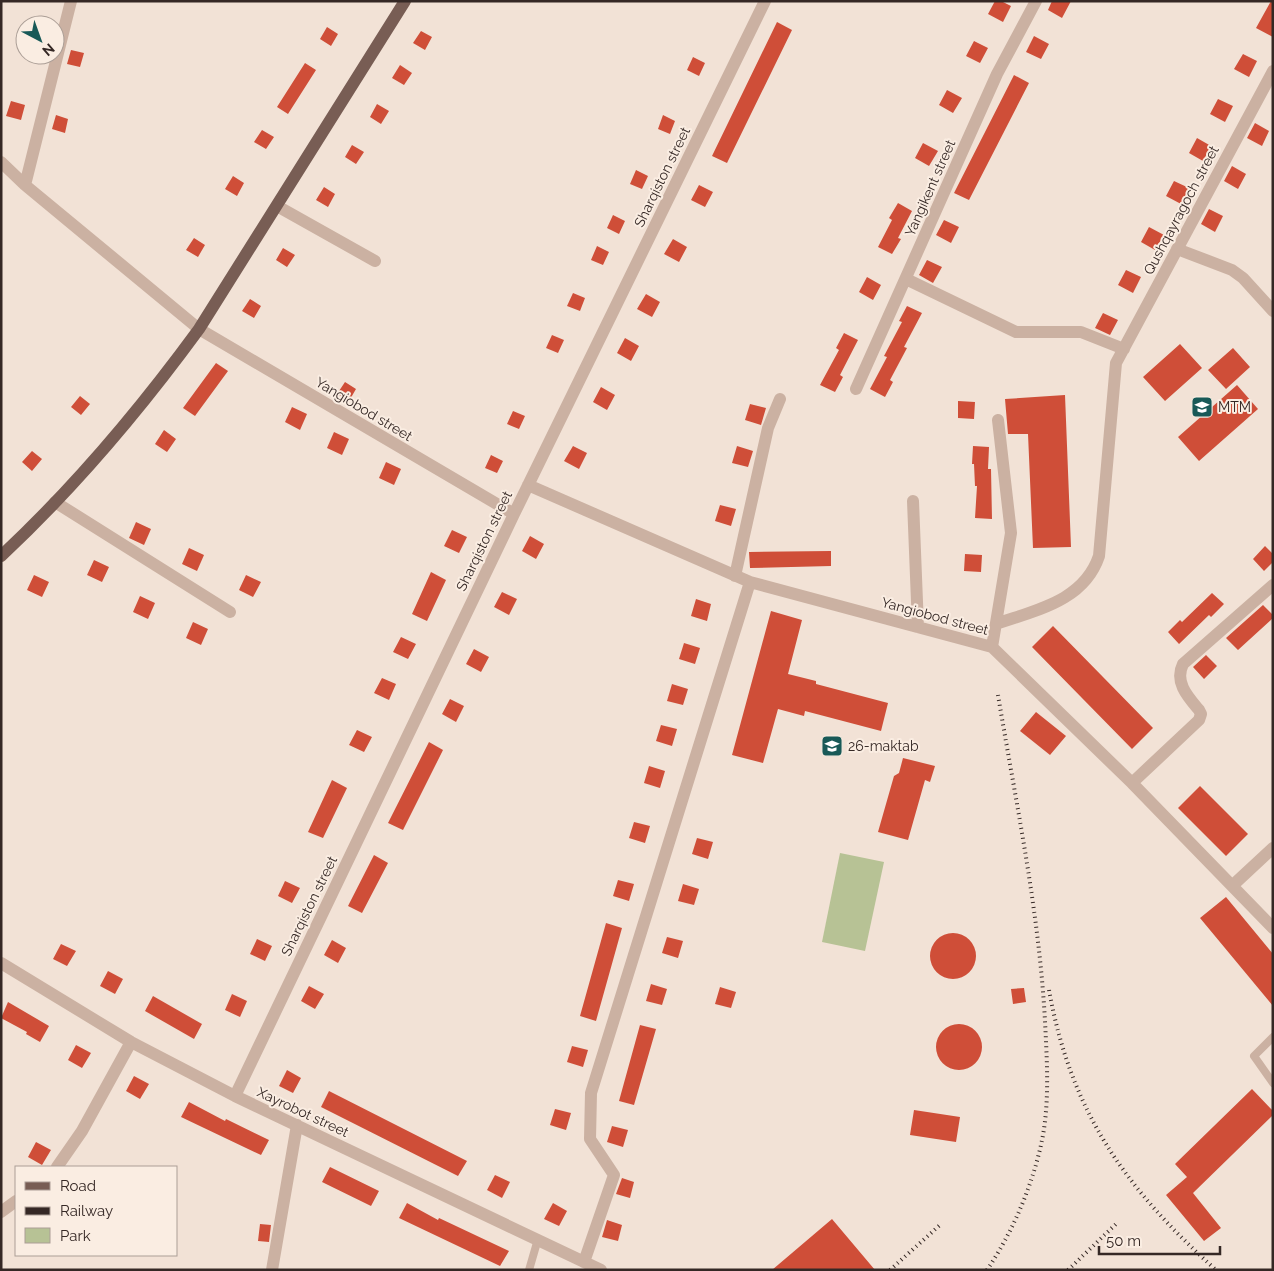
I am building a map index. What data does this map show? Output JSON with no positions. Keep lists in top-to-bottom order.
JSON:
{
  "streets": {
    "street": [
      "Sharqiston street",
      "Yangikent street",
      "Qushqayragoch street",
      "Yangiobod street",
      "Xayrobot street"
    ]
  },
  "crossings": [
    ["Sharqiston street", "Yangiobod street"],
    ["Sharqiston street", "Xayrobot street"]
  ],
  "places": {
    "school or university": ["MTM", "26-maktab"]
  },
  "legend": ["Road", "Railway", "Park"],
  "scale_bar": "50 m",
  "north": "bottom right"
}
